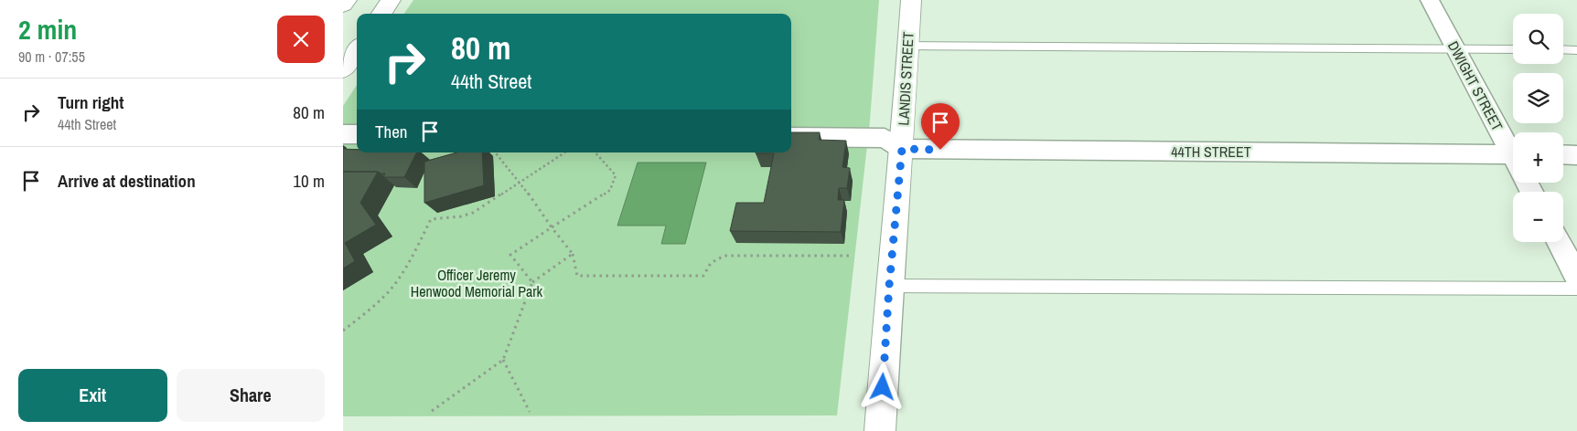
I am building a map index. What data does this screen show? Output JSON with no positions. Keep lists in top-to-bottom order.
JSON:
{
  "streets": {
    "street": ["LANDIS STREET", "DWIGHT STREET", "44TH STREET"]
  },
  "crossings": [
    ["LANDIS STREET", "44TH STREET"]
  ],
  "parks": ["Officer Jeremy Henwood Memorial Park"],
  "page": {
    "heading": ["2 min", "90 m · 07:55"],
    "map_buttons": ["+", "−"],
    "turn": ["80 m", "44th Street"],
    "list": [
      {
        "name": "Turn right",
        "note": "44th Street",
        "value": "80 m"
      },
      {
        "name": "Arrive at destination",
        "value": "10 m"
      }
    ],
    "then": "Then",
    "buttons": ["Exit", "Share"]
  }
}
